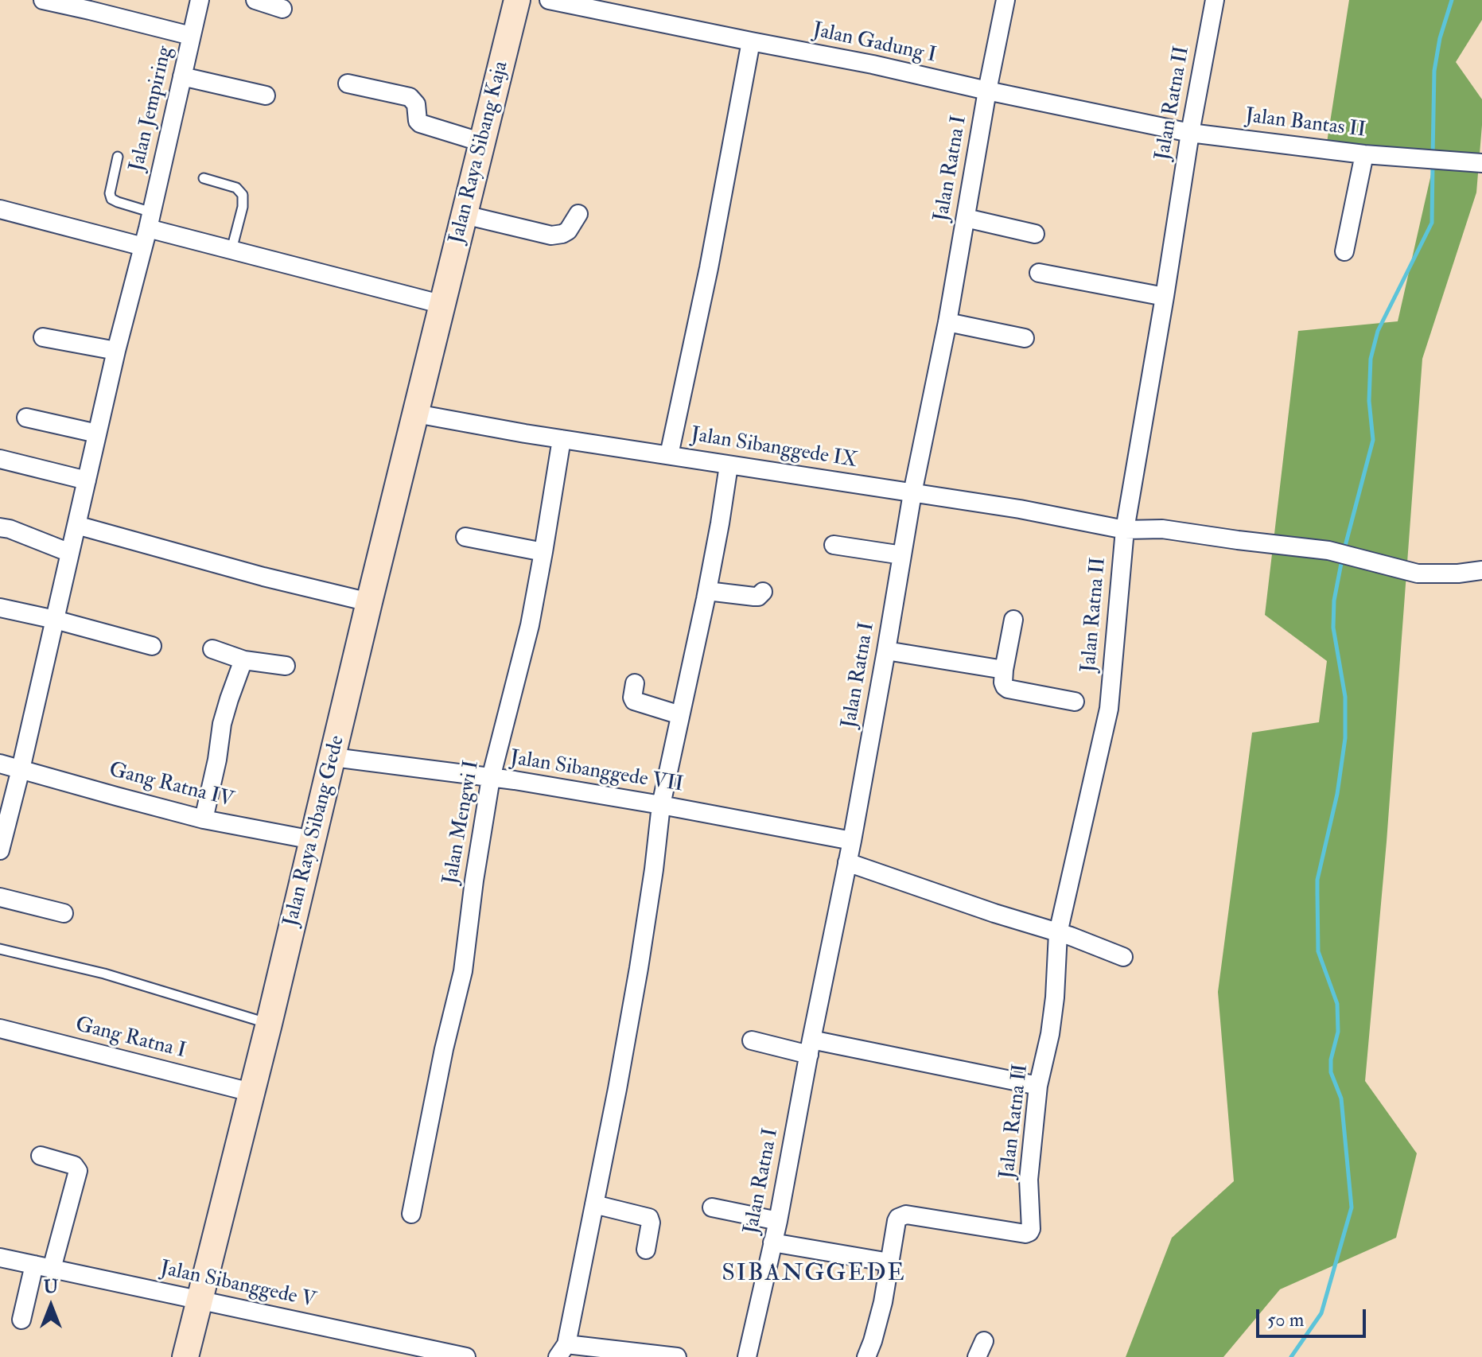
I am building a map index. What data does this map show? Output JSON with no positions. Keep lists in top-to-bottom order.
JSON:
{
  "streets": {
    "main road": ["Jalan Raya Sibang Kaja", "Jalan Raya Sibang Gede"],
    "street": [
      "Jalan Gadung I",
      "Jalan Ratna II",
      "Jalan Jempiring",
      "Jalan Bantas II",
      "Jalan Ratna I",
      "Jalan Sibanggede IX",
      "Jalan Sibanggede VII",
      "Gang Ratna IV",
      "Jalan Mengwi I",
      "Gang Ratna I",
      "Jalan Sibanggede V"
    ]
  },
  "crossings": [
    ["Jalan Gadung I", "Jalan Ratna II"],
    ["Jalan Gadung I", "Jalan Bantas II"],
    ["Jalan Gadung I", "Jalan Ratna I"],
    ["Jalan Ratna II", "Jalan Bantas II"],
    ["Jalan Ratna II", "Jalan Sibanggede IX"],
    ["Jalan Jempiring", "Gang Ratna IV"],
    ["Jalan Raya Sibang Kaja", "Jalan Raya Sibang Gede"],
    ["Jalan Ratna I", "Jalan Sibanggede IX"],
    ["Jalan Ratna I", "Jalan Sibanggede VII"],
    ["Jalan Sibanggede IX", "Jalan Mengwi I"],
    ["Jalan Sibanggede IX", "Jalan Raya Sibang Gede"],
    ["Jalan Sibanggede VII", "Jalan Mengwi I"],
    ["Jalan Sibanggede VII", "Jalan Raya Sibang Gede"],
    ["Gang Ratna IV", "Jalan Raya Sibang Gede"],
    ["Jalan Raya Sibang Gede", "Gang Ratna I"],
    ["Jalan Raya Sibang Gede", "Jalan Sibanggede V"]
  ],
  "districts": ["SIBANGGEDE"],
  "scale_bar": "50 m",
  "north": "top"
}
